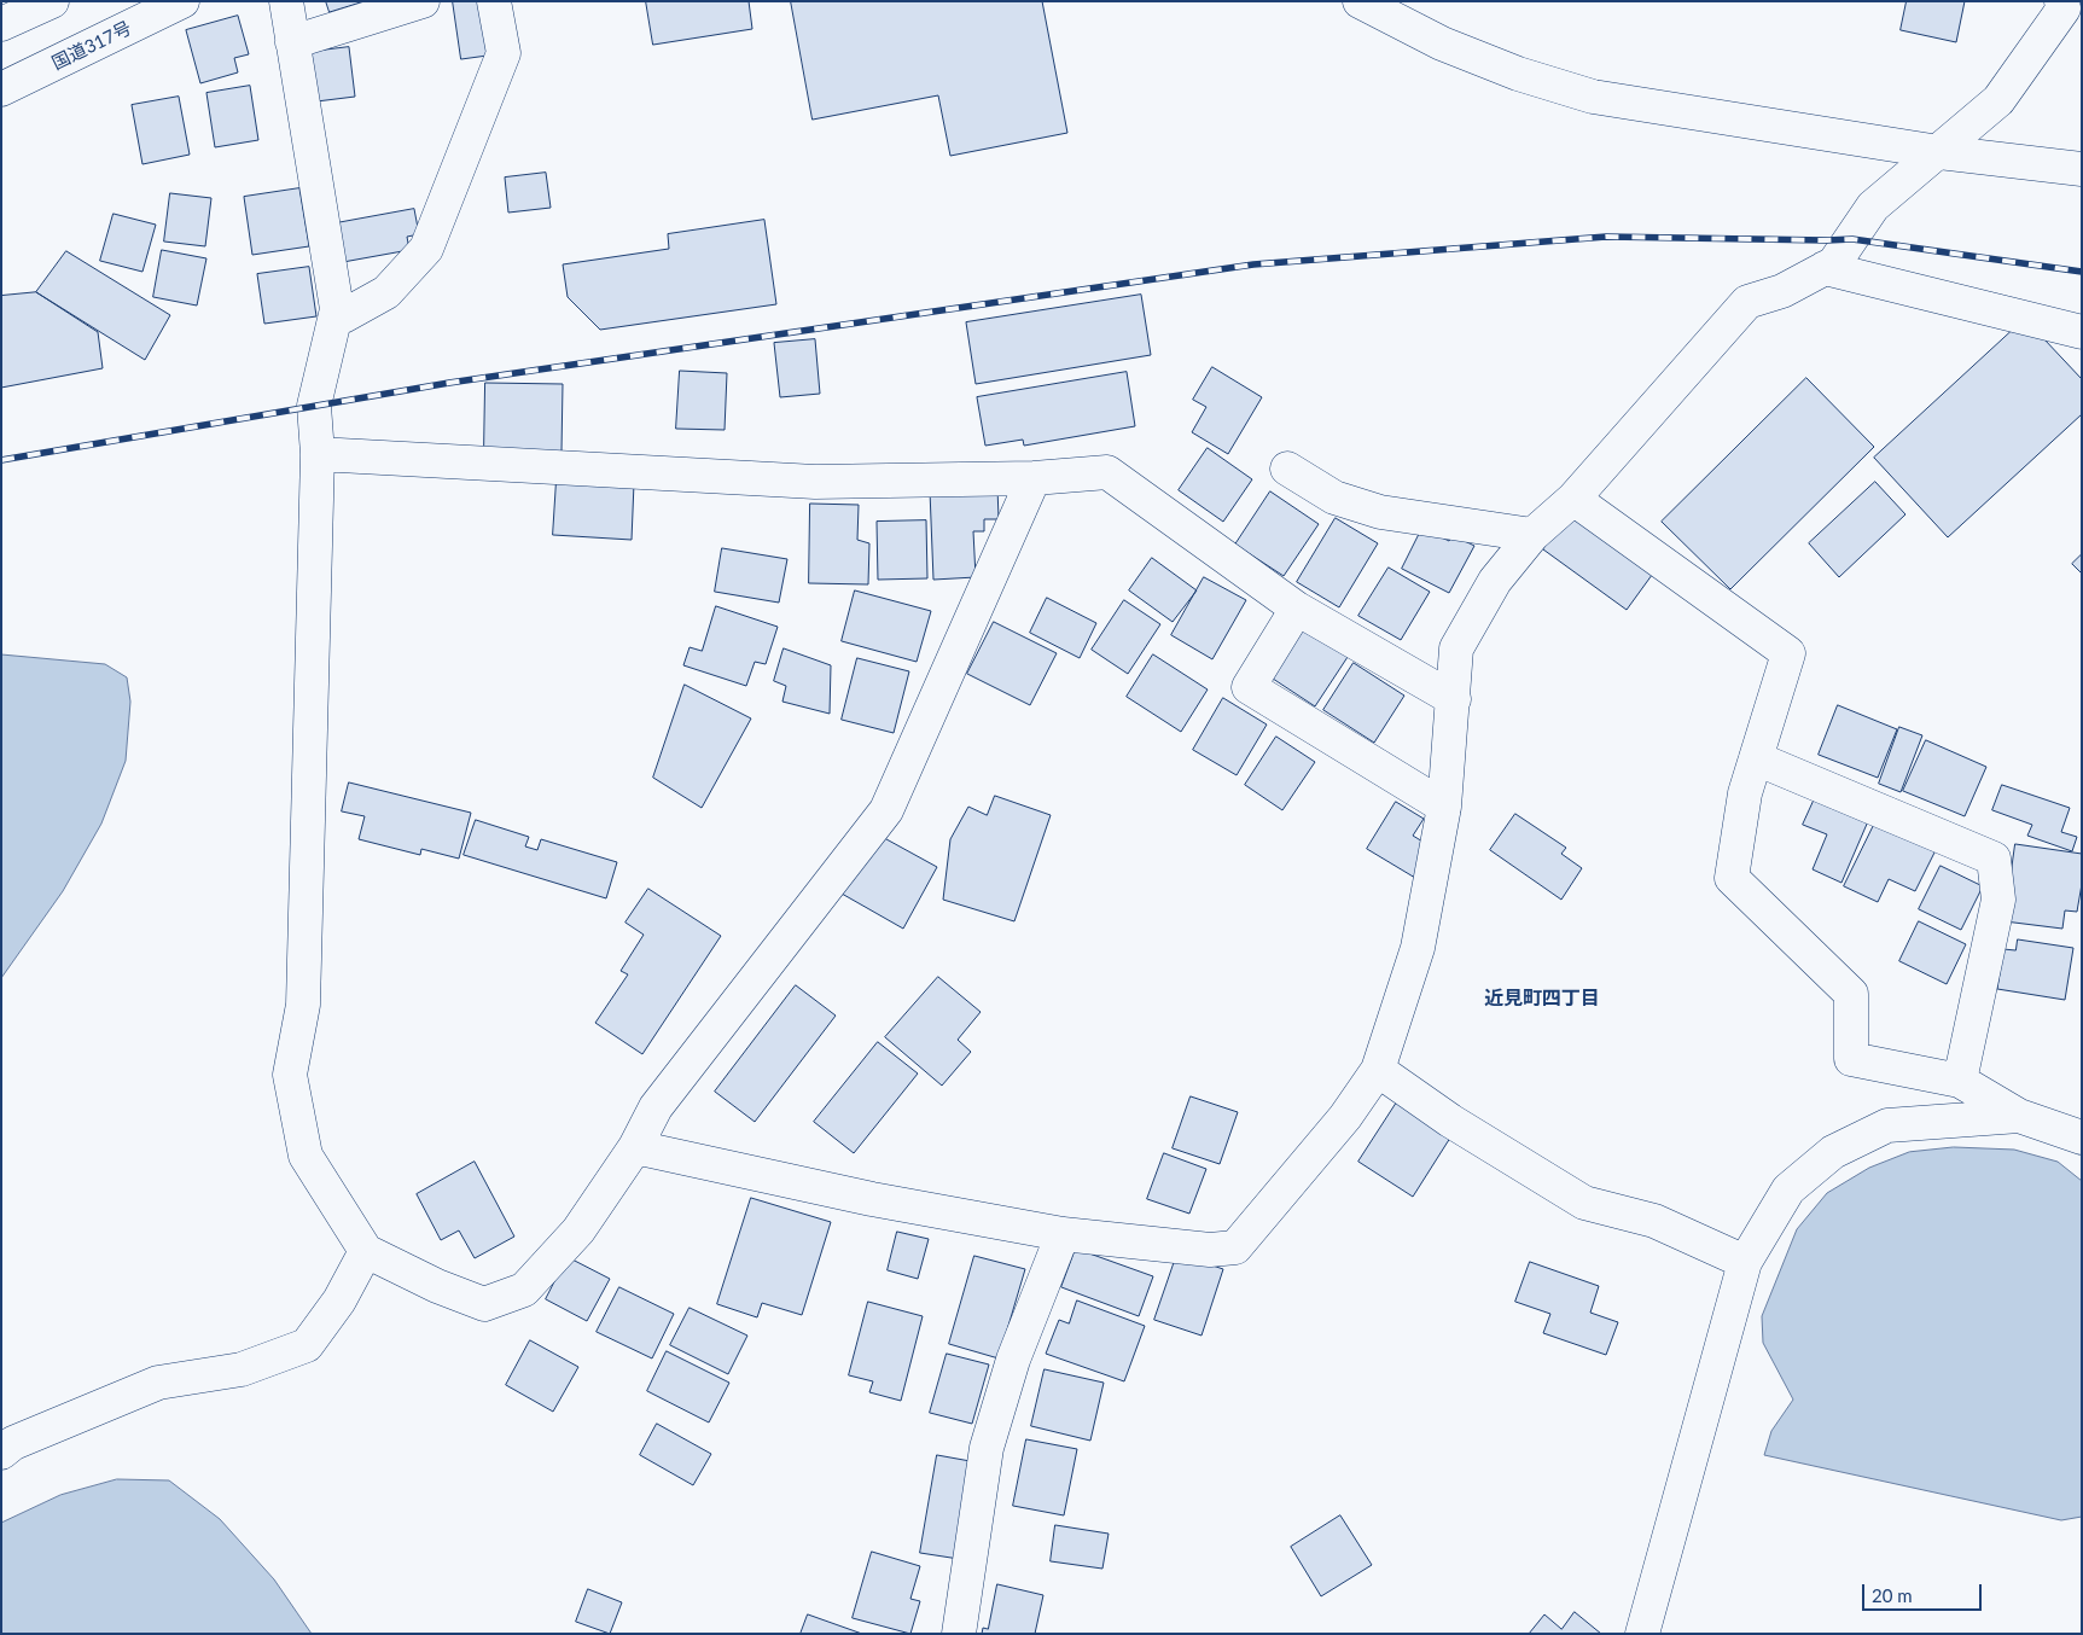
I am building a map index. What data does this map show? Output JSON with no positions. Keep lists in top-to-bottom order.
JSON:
{
  "streets": {
    "main road": ["国道317号"]
  },
  "districts": ["近見町四丁目"],
  "scale_bar": "20 m"
}
